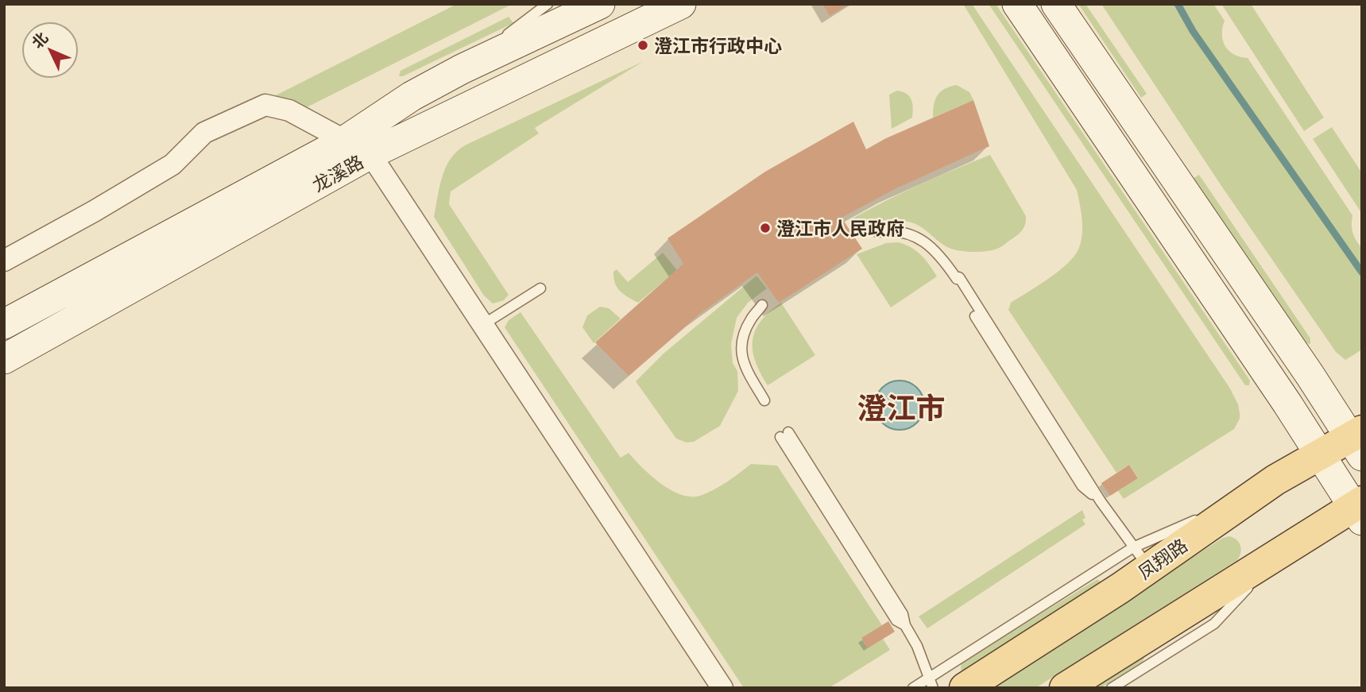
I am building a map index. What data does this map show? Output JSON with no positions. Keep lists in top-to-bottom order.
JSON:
{
  "streets": {
    "main road": ["龙溪路", "凤翔路"]
  },
  "districts": ["澄江市"],
  "places": ["澄江市行政中心", "澄江市人民政府"],
  "north": "top left"
}
